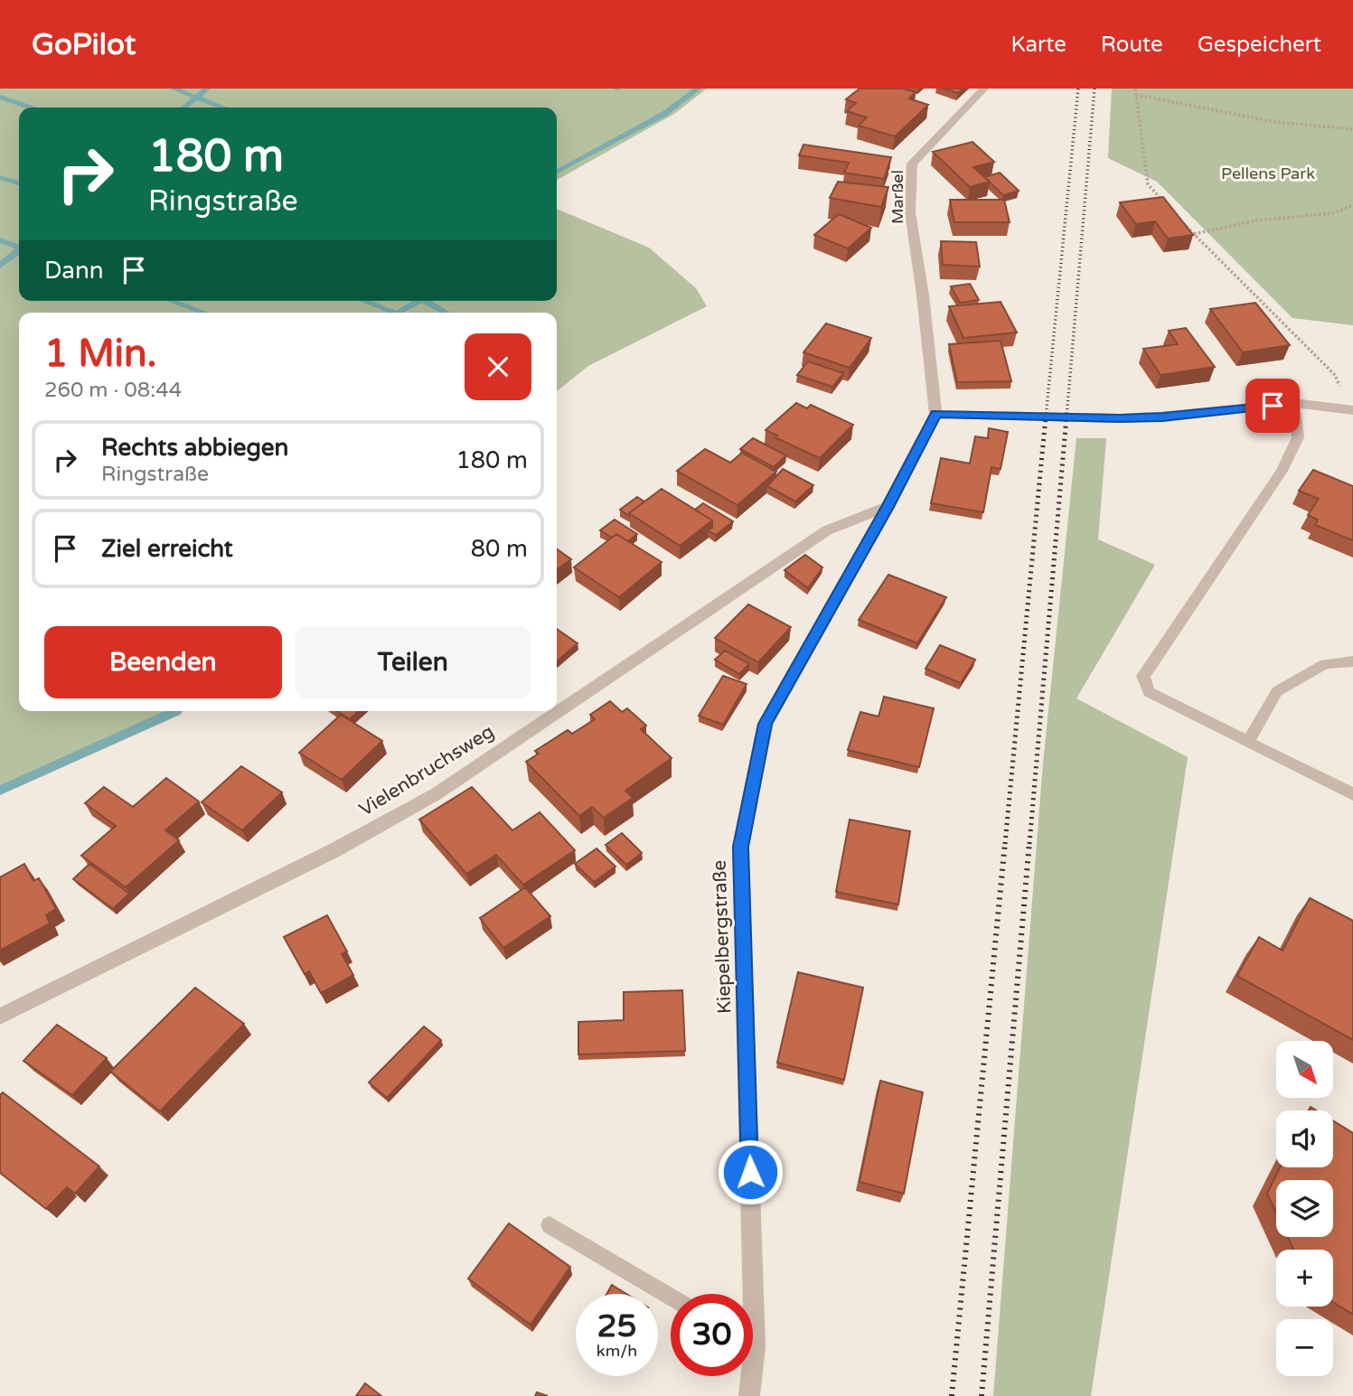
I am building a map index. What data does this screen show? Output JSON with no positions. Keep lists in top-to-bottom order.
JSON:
{
  "streets": {
    "street": ["Marßel", "Vielenbruchsweg", "Kiepelbergstraße"]
  },
  "crossings": [
    ["Marßel", "Kiepelbergstraße"],
    ["Vielenbruchsweg", "Kiepelbergstraße"]
  ],
  "parks": ["Pellens Park"],
  "north": "bottom right",
  "page": {
    "header": "GoPilot",
    "nav": ["Karte", "Route", "Gespeichert"],
    "turn": ["180 m", "Ringstraße"],
    "then": "Dann",
    "heading": ["1 Min.", "260 m · 08:44"],
    "list": [
      {
        "name": "Rechts abbiegen",
        "note": "Ringstraße",
        "value": "180 m"
      },
      {
        "name": "Ziel erreicht",
        "value": "80 m"
      }
    ],
    "buttons": ["Beenden", "Teilen"],
    "map_buttons": ["+", "−"],
    "speed": "25 km/h",
    "limit": "30"
  }
}
